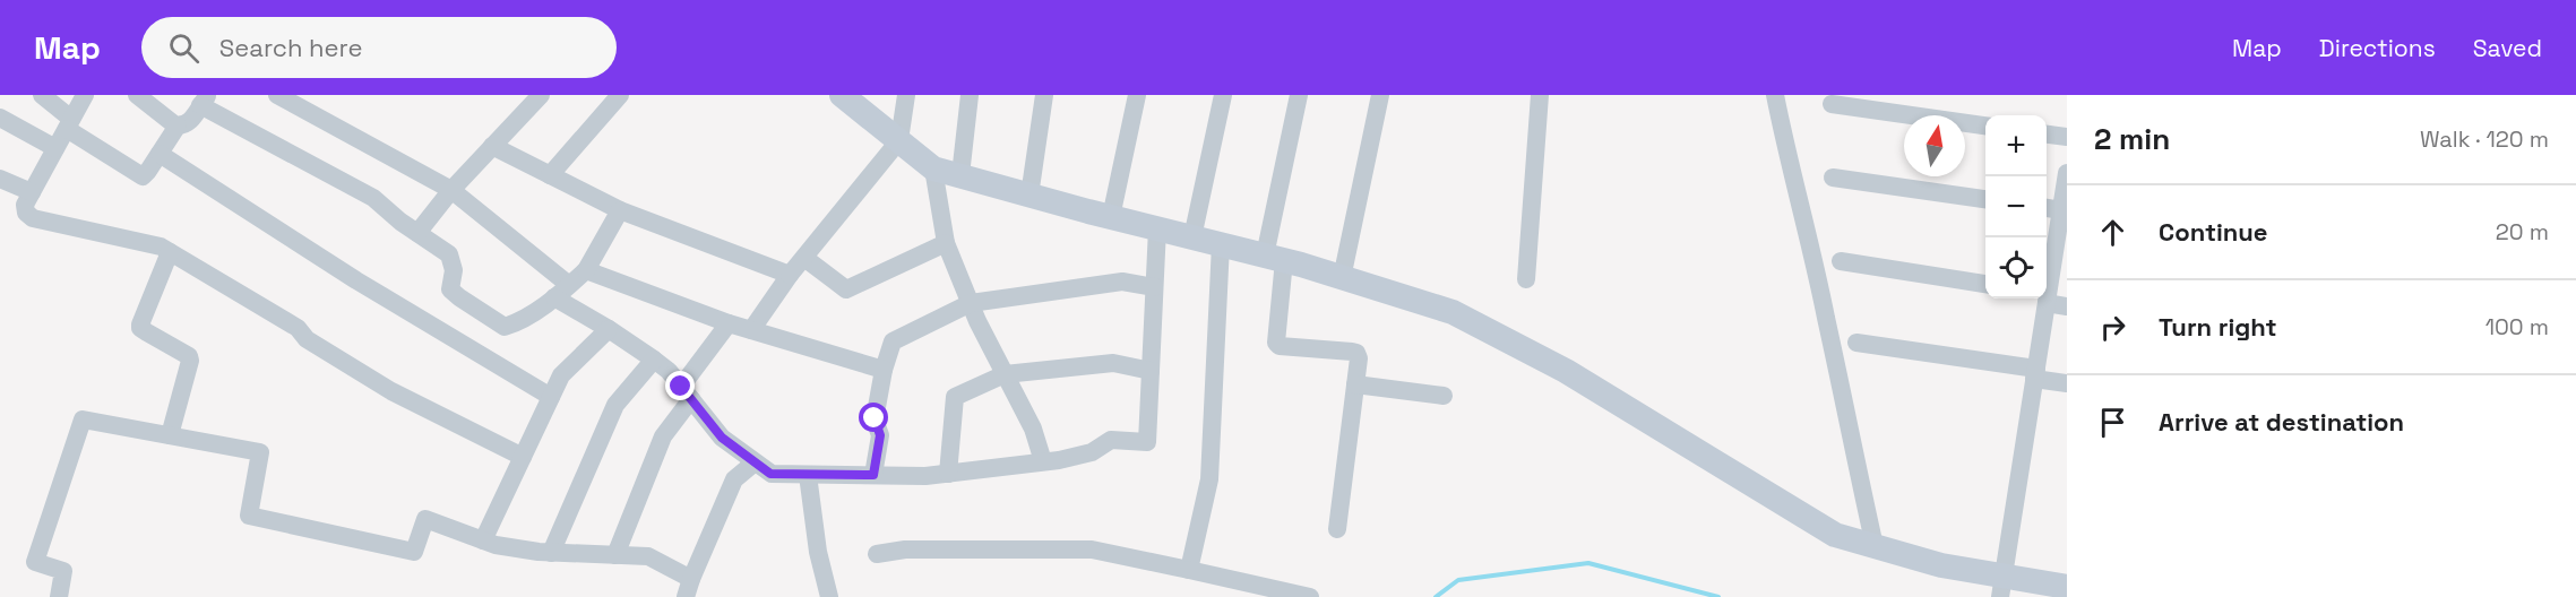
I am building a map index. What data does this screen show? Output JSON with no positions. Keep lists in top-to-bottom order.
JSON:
{
  "north": "top",
  "page": {
    "header": "Map",
    "search": "Search here",
    "nav": ["Map", "Directions", "Saved"],
    "heading": ["2 min", "Walk · 120 m"],
    "map_buttons": ["+", "−"],
    "list": [
      ["Continue", "20 m"],
      ["Turn right", "100 m"],
      "Arrive at destination"
    ]
  }
}
